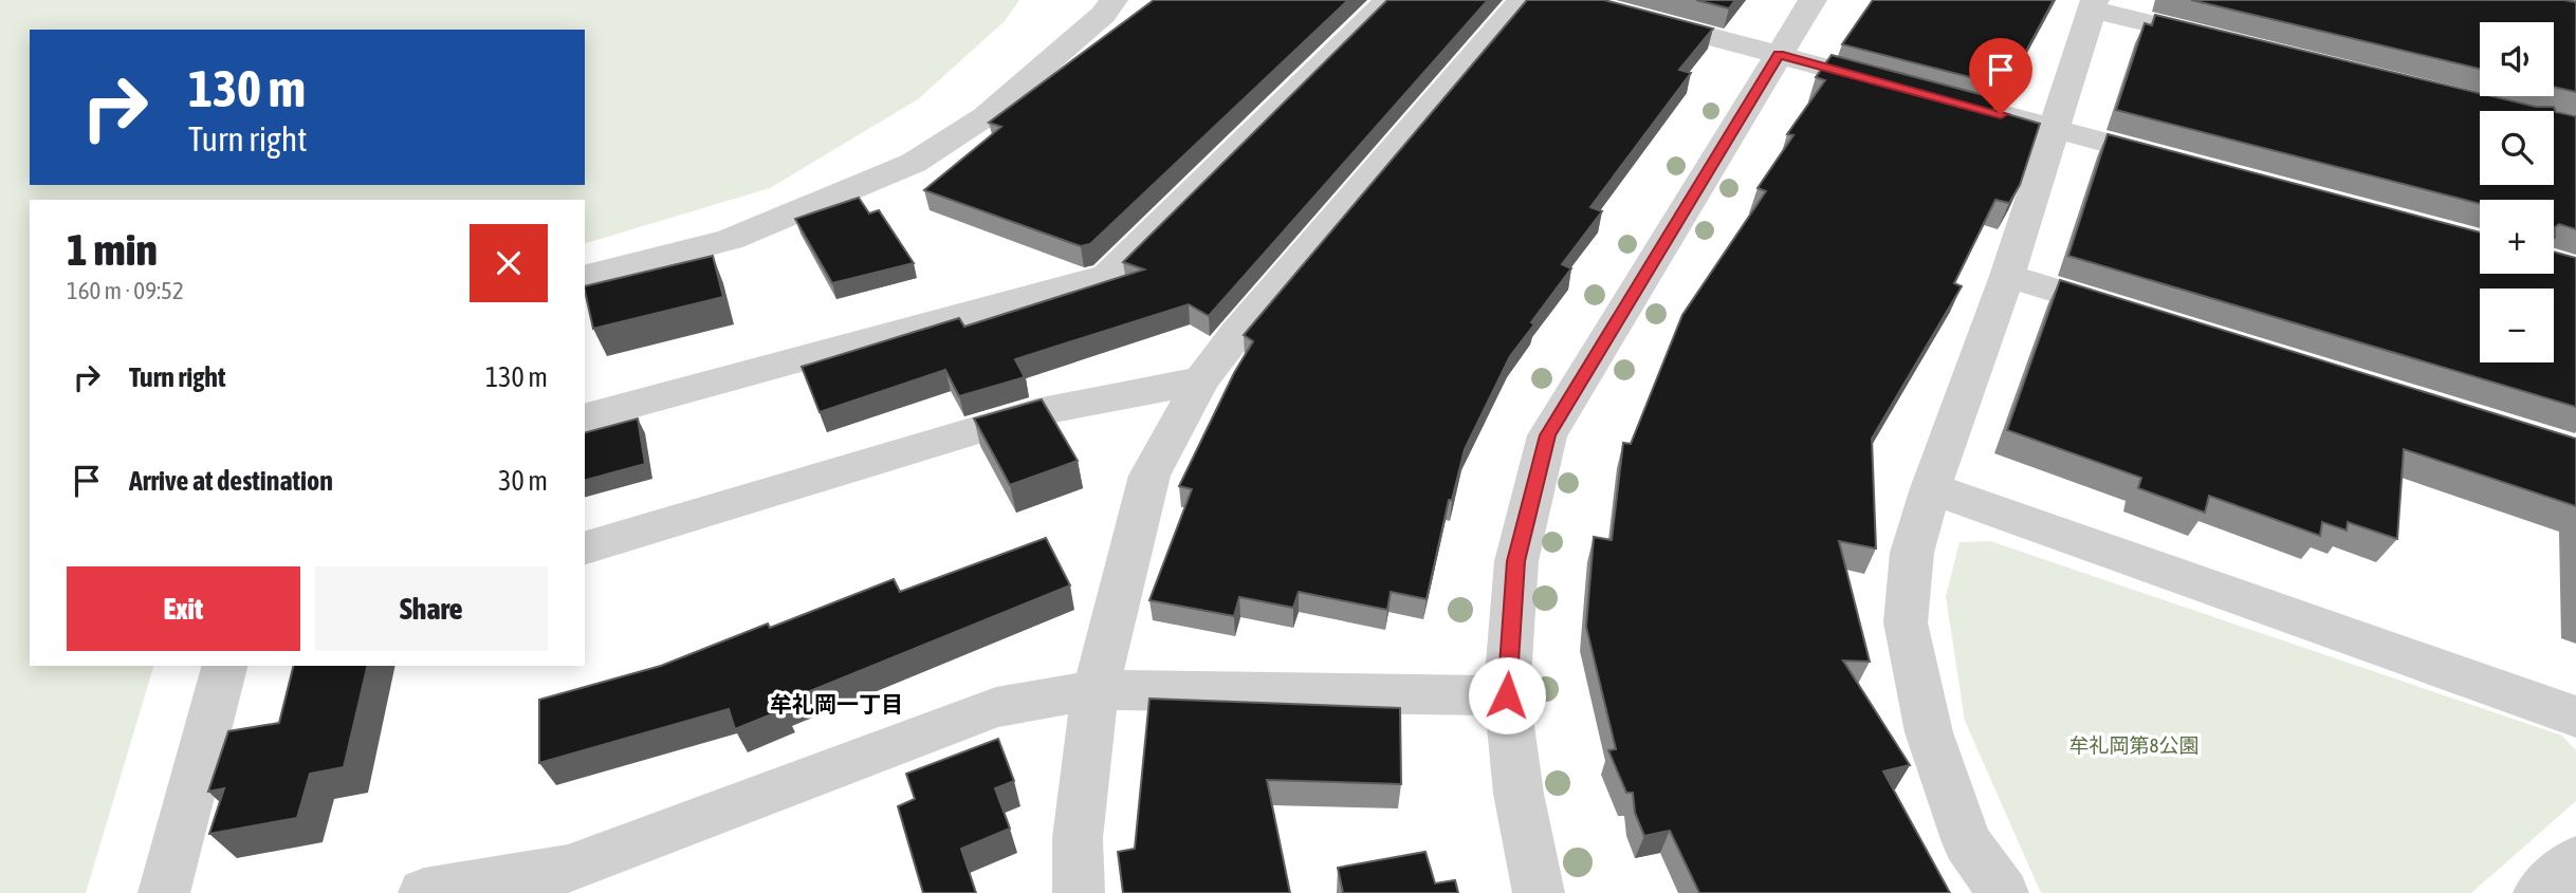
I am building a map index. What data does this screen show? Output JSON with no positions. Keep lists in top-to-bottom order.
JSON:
{
  "districts": ["牟礼岡一丁目"],
  "parks": ["牟礼岡第8公園"],
  "page": {
    "map_buttons": ["+", "−"],
    "turn": ["130 m", "Turn right"],
    "heading": ["1 min", "160 m · 09:52"],
    "list": [
      {
        "name": "Turn right",
        "value": "130 m"
      },
      {
        "name": "Arrive at destination",
        "value": "30 m"
      }
    ],
    "buttons": ["Exit", "Share"]
  }
}
